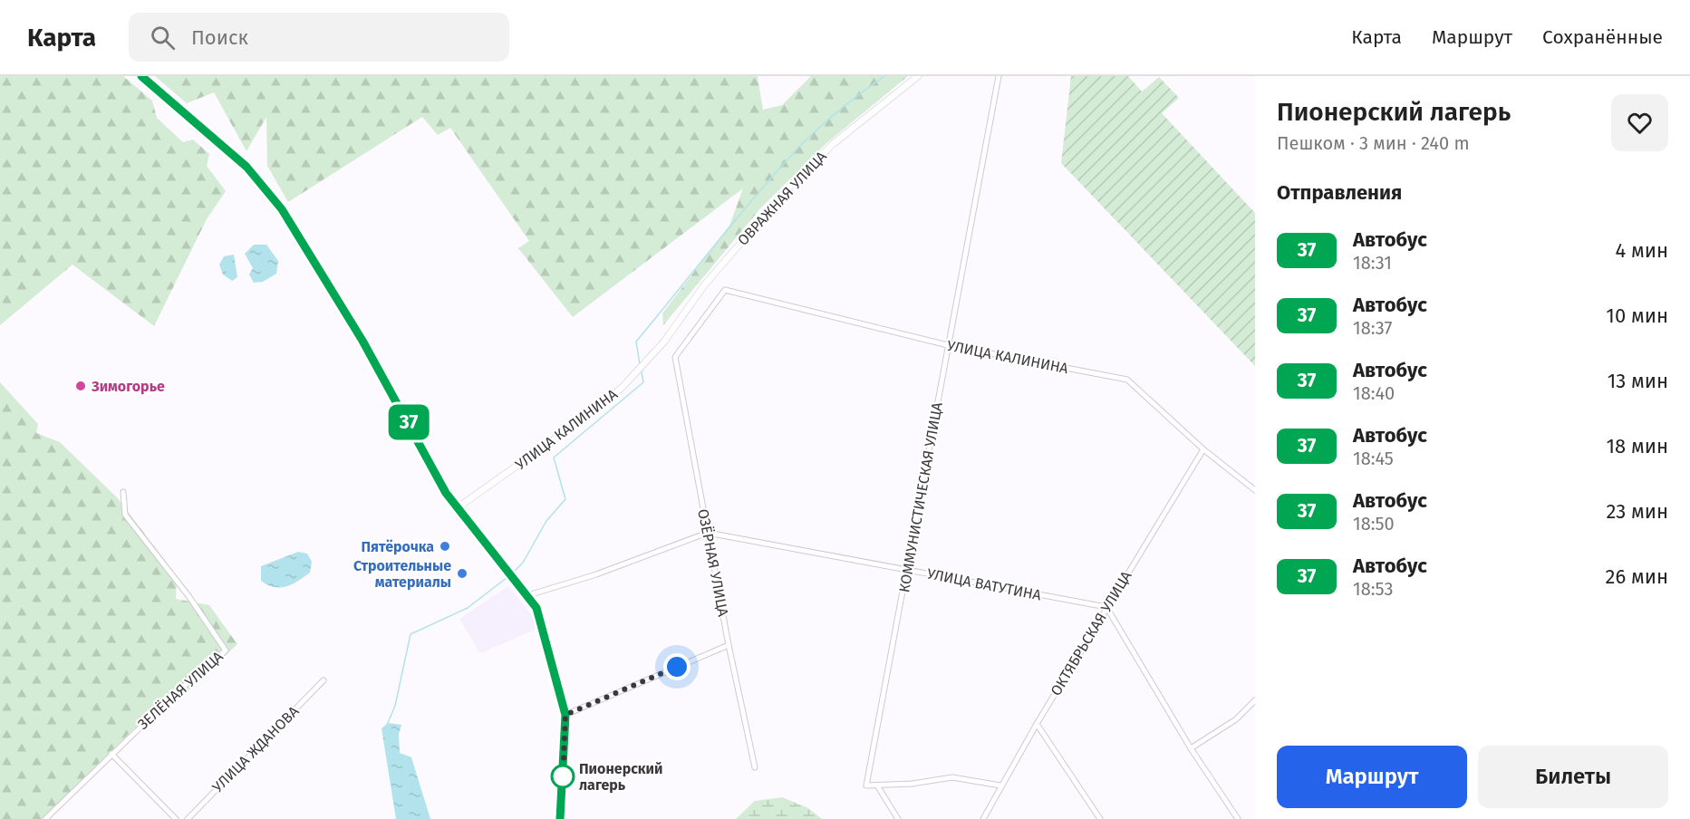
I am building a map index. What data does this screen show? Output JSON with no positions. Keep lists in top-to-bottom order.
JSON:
{
  "streets": {
    "street": [
      "ОВРАЖНАЯ УЛИЦА",
      "УЛИЦА КАЛИНИНА",
      "КОММУНИСТИЧЕСКАЯ УЛИЦА",
      "ОЗЁРНАЯ УЛИЦА",
      "УЛИЦА ВАТУТИНА",
      "ОКТЯБРЬСКАЯ УЛИЦА",
      "ЗЕЛЁНАЯ УЛИЦА",
      "УЛИЦА ЖДАНОВА"
    ]
  },
  "crossings": [
    ["ОВРАЖНАЯ УЛИЦА", "УЛИЦА КАЛИНИНА"],
    ["УЛИЦА КАЛИНИНА", "КОММУНИСТИЧЕСКАЯ УЛИЦА"],
    ["УЛИЦА КАЛИНИНА", "ОЗЁРНАЯ УЛИЦА"],
    ["УЛИЦА КАЛИНИНА", "ОКТЯБРЬСКАЯ УЛИЦА"],
    ["КОММУНИСТИЧЕСКАЯ УЛИЦА", "УЛИЦА ВАТУТИНА"],
    ["ОЗЁРНАЯ УЛИЦА", "УЛИЦА ВАТУТИНА"],
    ["УЛИЦА ВАТУТИНА", "ОКТЯБРЬСКАЯ УЛИЦА"]
  ],
  "places": [
    "Зимогорье",
    "Пятёрочка",
    "Строительные материалы",
    "Пионерский лагерь"
  ],
  "lines": ["bus line 37"],
  "page": {
    "header": "Карта",
    "search": "Поиск",
    "nav": ["Карта", "Маршрут", "Сохранённые"],
    "on_map": "37",
    "heading": [
      ["Пионерский лагерь", "Пешком · 3 мин · 240 m"],
      "Отправления"
    ],
    "list": [
      {
        "mark": "37",
        "name": "Автобус",
        "note": "18:31",
        "value": "4 мин"
      },
      {
        "mark": "37",
        "name": "Автобус",
        "note": "18:37",
        "value": "10 мин"
      },
      {
        "mark": "37",
        "name": "Автобус",
        "note": "18:40",
        "value": "13 мин"
      },
      {
        "mark": "37",
        "name": "Автобус",
        "note": "18:45",
        "value": "18 мин"
      },
      {
        "mark": "37",
        "name": "Автобус",
        "note": "18:50",
        "value": "23 мин"
      },
      {
        "mark": "37",
        "name": "Автобус",
        "note": "18:53",
        "value": "26 мин"
      }
    ],
    "buttons": ["Маршрут", "Билеты"]
  }
}
